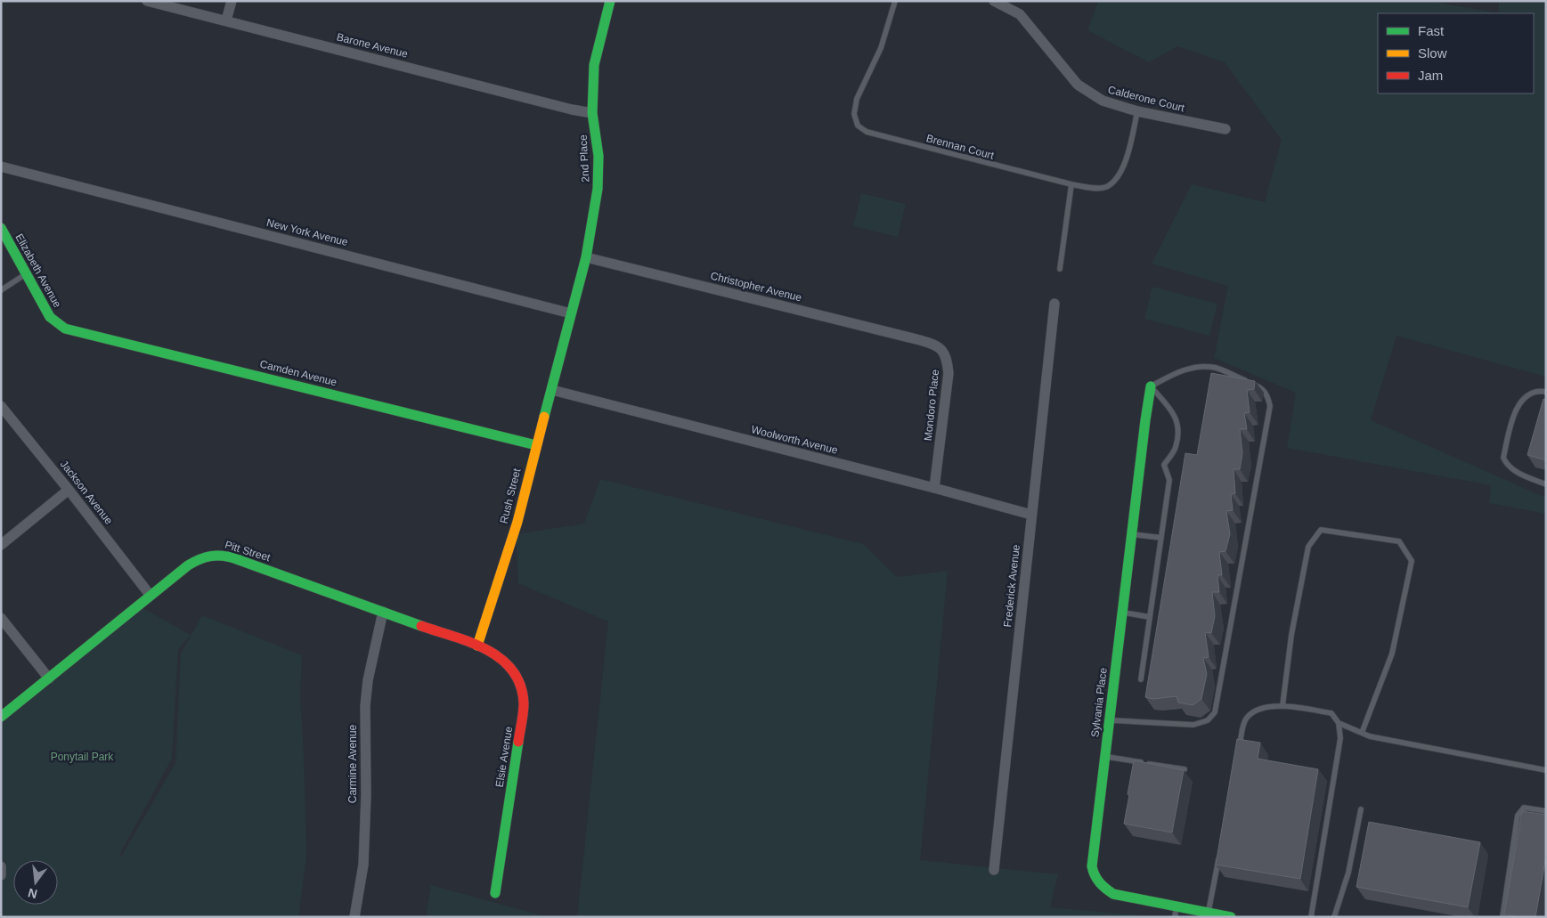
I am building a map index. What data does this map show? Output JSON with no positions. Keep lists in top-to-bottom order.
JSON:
{
  "streets": {
    "street": [
      "Barone Avenue",
      "Calderone Court",
      "2nd Place",
      "New York Avenue",
      "Elizabeth Avenue",
      "Christopher Avenue",
      "Camden Avenue",
      "Mondoro Place",
      "Woolworth Avenue",
      "Jackson Avenue",
      "Rush Street",
      "Pitt Street",
      "Frederick Avenue",
      "Sylvania Place",
      "Elsie Avenue",
      "Carmine Avenue"
    ],
    "lane": ["Brennan Court"]
  },
  "crossings": [
    ["Barone Avenue", "2nd Place"],
    ["Calderone Court", "Brennan Court"],
    ["2nd Place", "New York Avenue"],
    ["2nd Place", "Christopher Avenue"],
    ["2nd Place", "Rush Street"],
    ["New York Avenue", "Rush Street"],
    ["Elizabeth Avenue", "Camden Avenue"],
    ["Christopher Avenue", "Mondoro Place"],
    ["Camden Avenue", "Rush Street"],
    ["Mondoro Place", "Woolworth Avenue"],
    ["Woolworth Avenue", "Rush Street"],
    ["Woolworth Avenue", "Frederick Avenue"],
    ["Jackson Avenue", "Pitt Street"],
    ["Rush Street", "Pitt Street"],
    ["Rush Street", "Elsie Avenue"],
    ["Pitt Street", "Elsie Avenue"],
    ["Pitt Street", "Carmine Avenue"]
  ],
  "parks": ["Ponytail Park"],
  "legend": ["Fast", "Slow", "Jam"],
  "north": "bottom"
}
